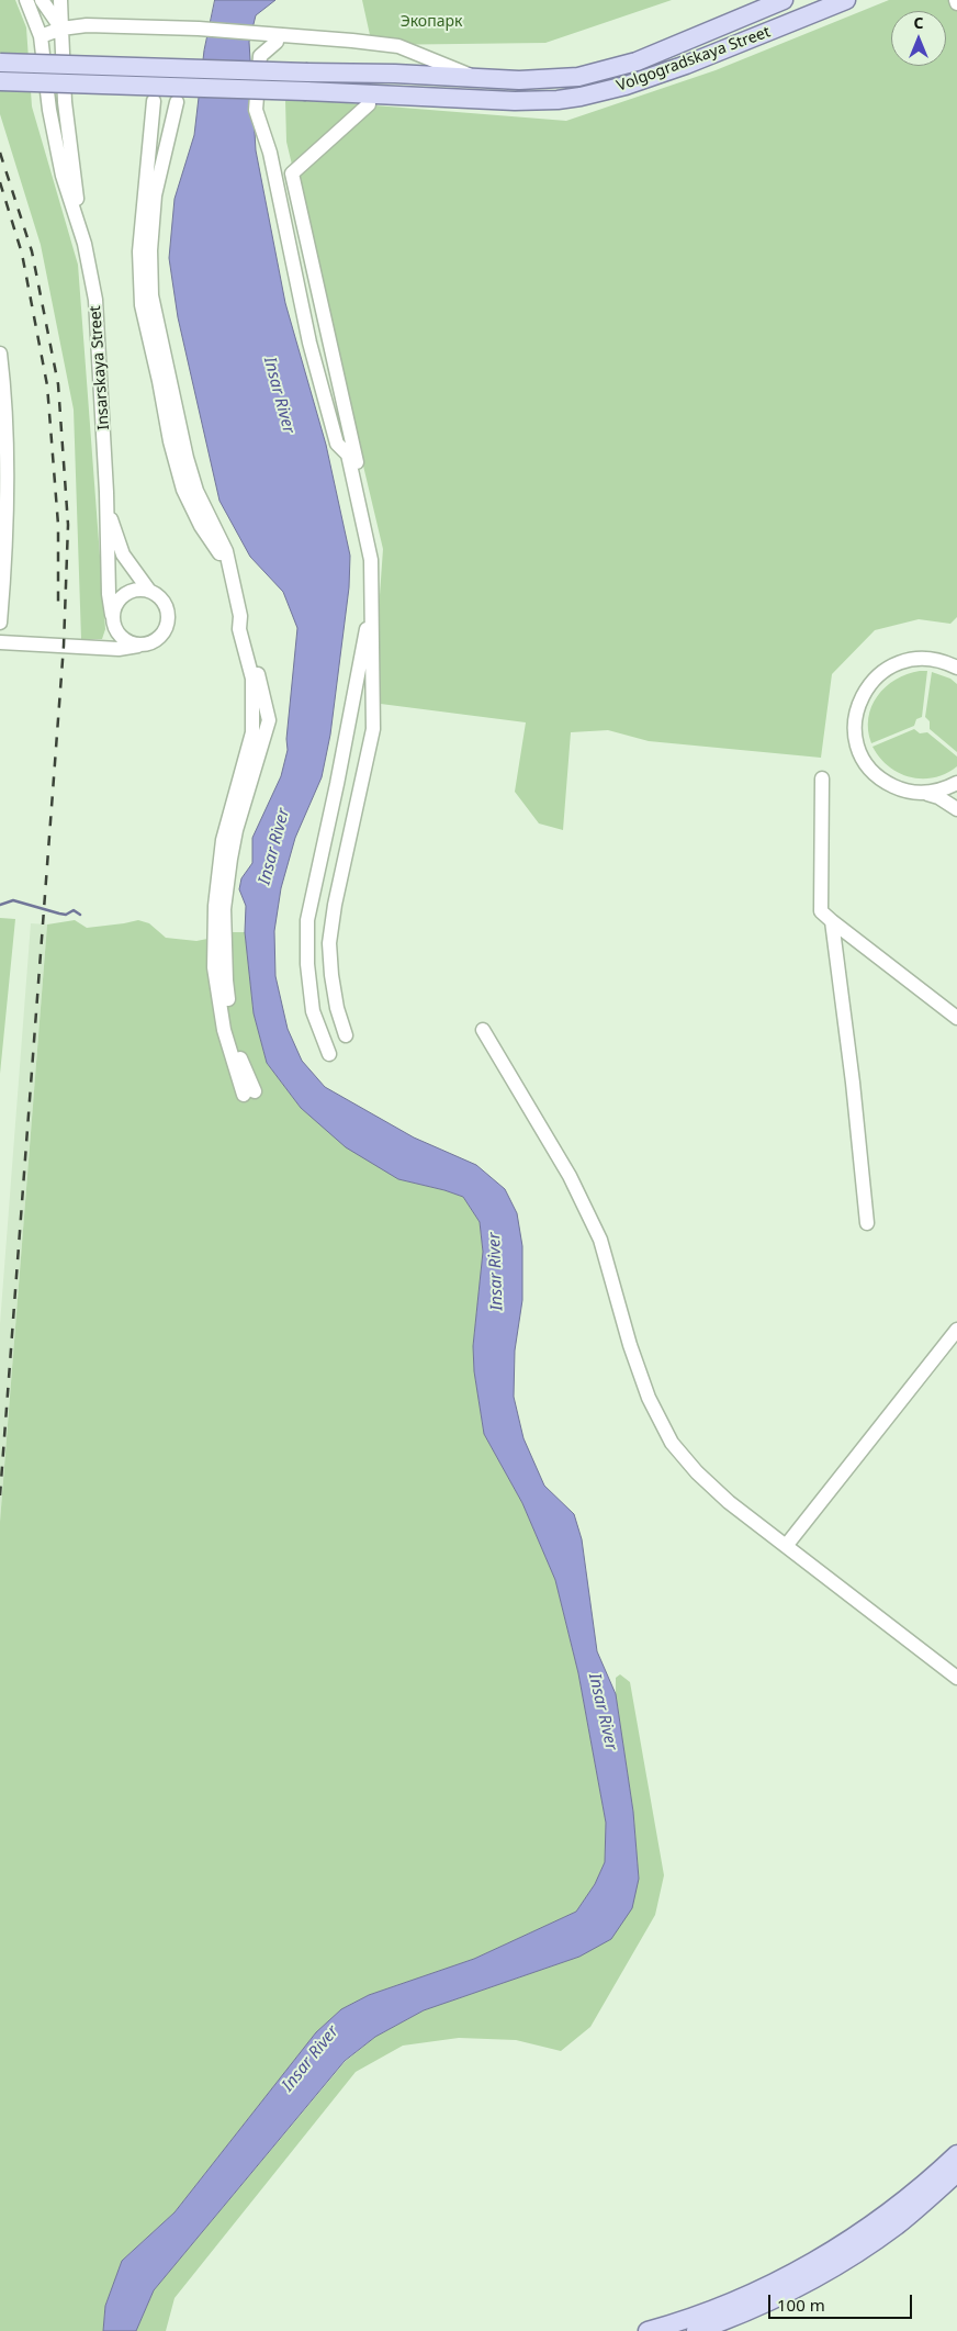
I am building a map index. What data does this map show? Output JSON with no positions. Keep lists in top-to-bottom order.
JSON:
{
  "streets": {
    "main road": ["Volgogradskaya Street"],
    "street": ["Insarskaya Street"]
  },
  "water": ["Insar River"],
  "parks": ["Экопарк"],
  "scale_bar": "100 m",
  "north": "top"
}
